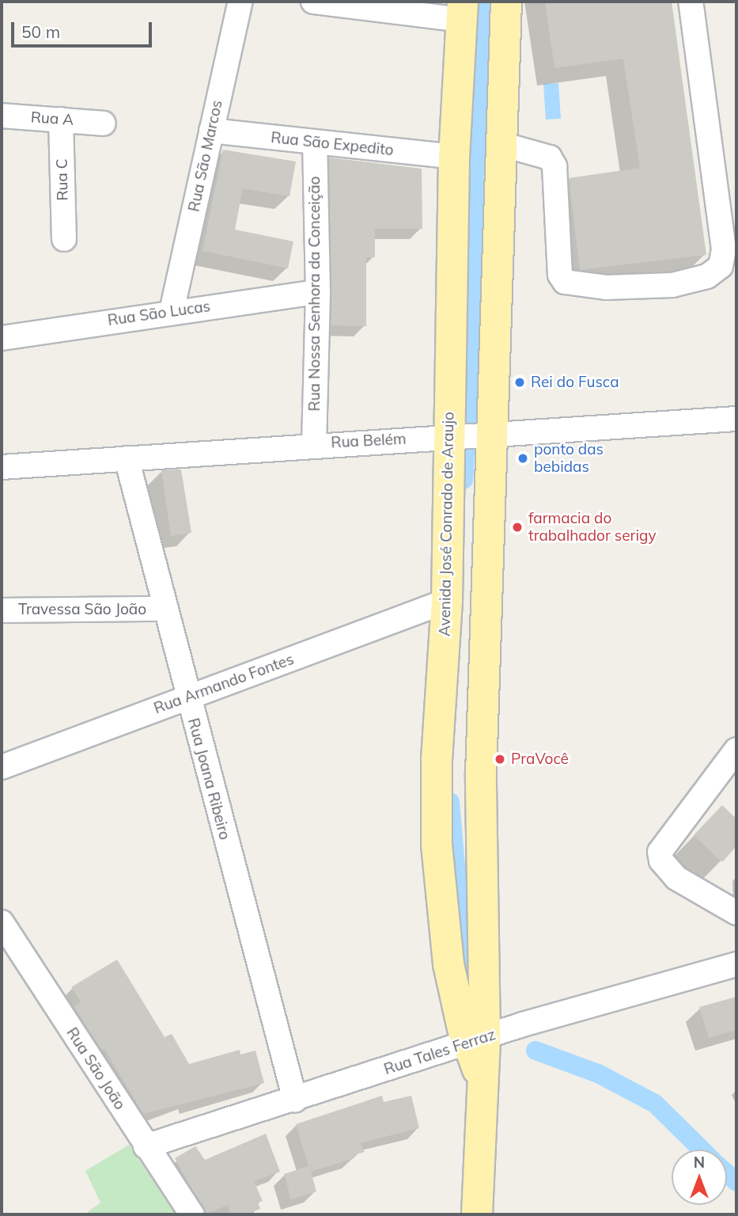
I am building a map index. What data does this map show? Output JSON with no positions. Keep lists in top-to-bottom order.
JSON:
{
  "streets": {
    "main road": ["Avenida José Conrado de Araujo"],
    "street": [
      "Rua A",
      "Rua São Expedito",
      "Rua São Marcos",
      "Rua C",
      "Rua Nossa Senhora da Conceição",
      "Rua São Lucas",
      "Rua Belém",
      "Travessa São João",
      "Rua Armando Fontes",
      "Rua Joana Ribeiro",
      "Rua Tales Ferraz",
      "Rua São João"
    ]
  },
  "crossings": [
    ["Rua A", "Rua C"],
    ["Rua São Expedito", "Rua São Marcos"],
    ["Rua São Expedito", "Rua Nossa Senhora da Conceição"],
    ["Rua São Expedito", "Avenida José Conrado de Araujo"],
    ["Rua São Marcos", "Rua São Lucas"],
    ["Rua Nossa Senhora da Conceição", "Rua São Lucas"],
    ["Rua Nossa Senhora da Conceição", "Rua Belém"],
    ["Rua Belém", "Avenida José Conrado de Araujo"],
    ["Rua Belém", "Rua Joana Ribeiro"],
    ["Avenida José Conrado de Araujo", "Rua Armando Fontes"],
    ["Avenida José Conrado de Araujo", "Rua Tales Ferraz"],
    ["Travessa São João", "Rua Joana Ribeiro"],
    ["Rua Armando Fontes", "Rua Joana Ribeiro"],
    ["Rua Joana Ribeiro", "Rua Tales Ferraz"],
    ["Rua Tales Ferraz", "Rua São João"]
  ],
  "places": [
    "Rei do Fusca",
    "ponto das bebidas",
    "farmacia do trabalhador serigy",
    "PraVocê"
  ],
  "scale_bar": "50 m",
  "north": "top"
}
